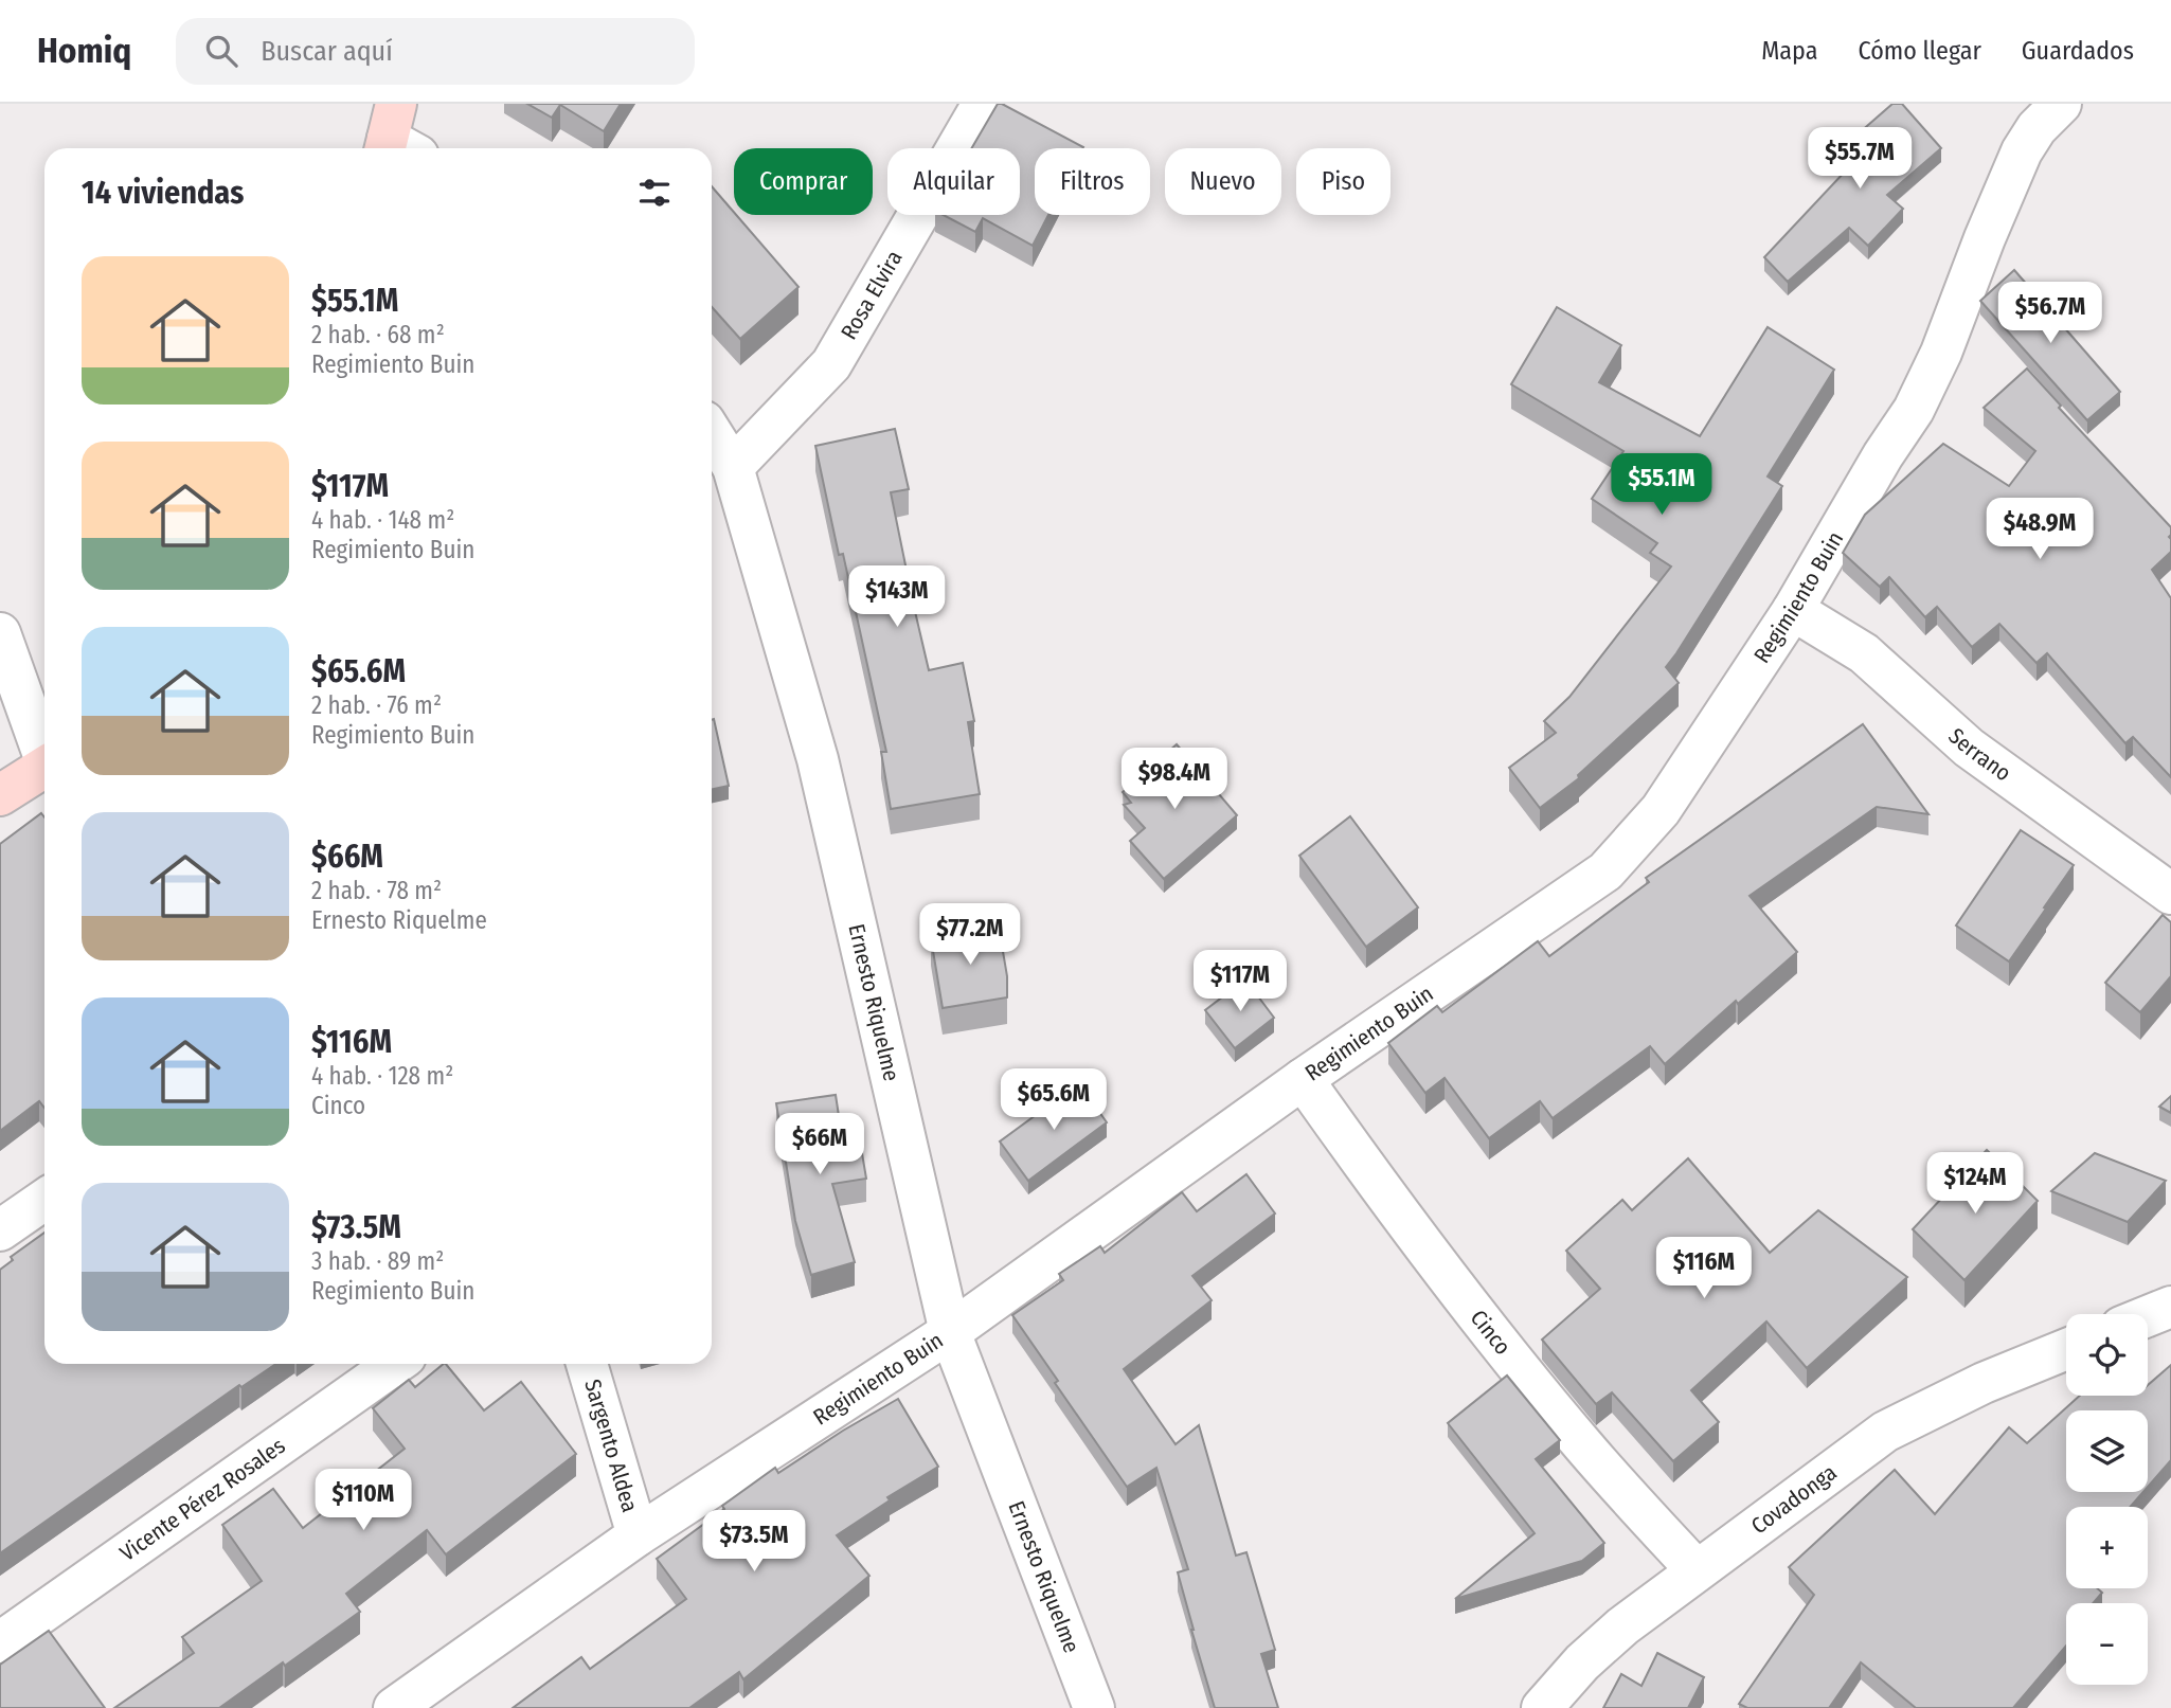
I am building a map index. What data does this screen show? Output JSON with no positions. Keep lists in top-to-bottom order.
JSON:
{
  "streets": {
    "street": [
      "Rosa Elvira",
      "Regimiento Buin",
      "Serrano",
      "Ernesto Riquelme",
      "Cinco",
      "Sargento Aldea",
      "Vicente Pérez Rosales",
      "Covadonga"
    ]
  },
  "crossings": [
    ["Rosa Elvira", "Ernesto Riquelme"],
    ["Regimiento Buin", "Serrano"],
    ["Regimiento Buin", "Ernesto Riquelme"],
    ["Regimiento Buin", "Cinco"],
    ["Regimiento Buin", "Sargento Aldea"],
    ["Cinco", "Covadonga"]
  ],
  "page": {
    "header": "Homiq",
    "search": "Buscar aquí",
    "nav": ["Mapa", "Cómo llegar", "Guardados"],
    "price": [
      "$55.7M",
      "$56.7M",
      "$55.1M",
      "$48.9M",
      "$143M",
      "$98.4M",
      "$77.2M",
      "$117M",
      "$65.6M",
      "$66M",
      "$124M",
      "$116M",
      "$110M",
      "$73.5M"
    ],
    "chip": [
      "Comprar",
      "Alquilar",
      "Filtros",
      "Nuevo",
      "Piso"
    ],
    "heading": "14 viviendas",
    "list": [
      {
        "name": "$55.1M",
        "note": "2 hab. · 68 m² · Regimiento Buin"
      },
      {
        "name": "$117M",
        "note": "4 hab. · 148 m² · Regimiento Buin"
      },
      {
        "name": "$65.6M",
        "note": "2 hab. · 76 m² · Regimiento Buin"
      },
      {
        "name": "$66M",
        "note": "2 hab. · 78 m² · Ernesto Riquelme"
      },
      {
        "name": "$116M",
        "note": "4 hab. · 128 m² · Cinco"
      },
      {
        "name": "$73.5M",
        "note": "3 hab. · 89 m² · Regimiento Buin"
      }
    ],
    "map_buttons": ["+", "−"]
  }
}
